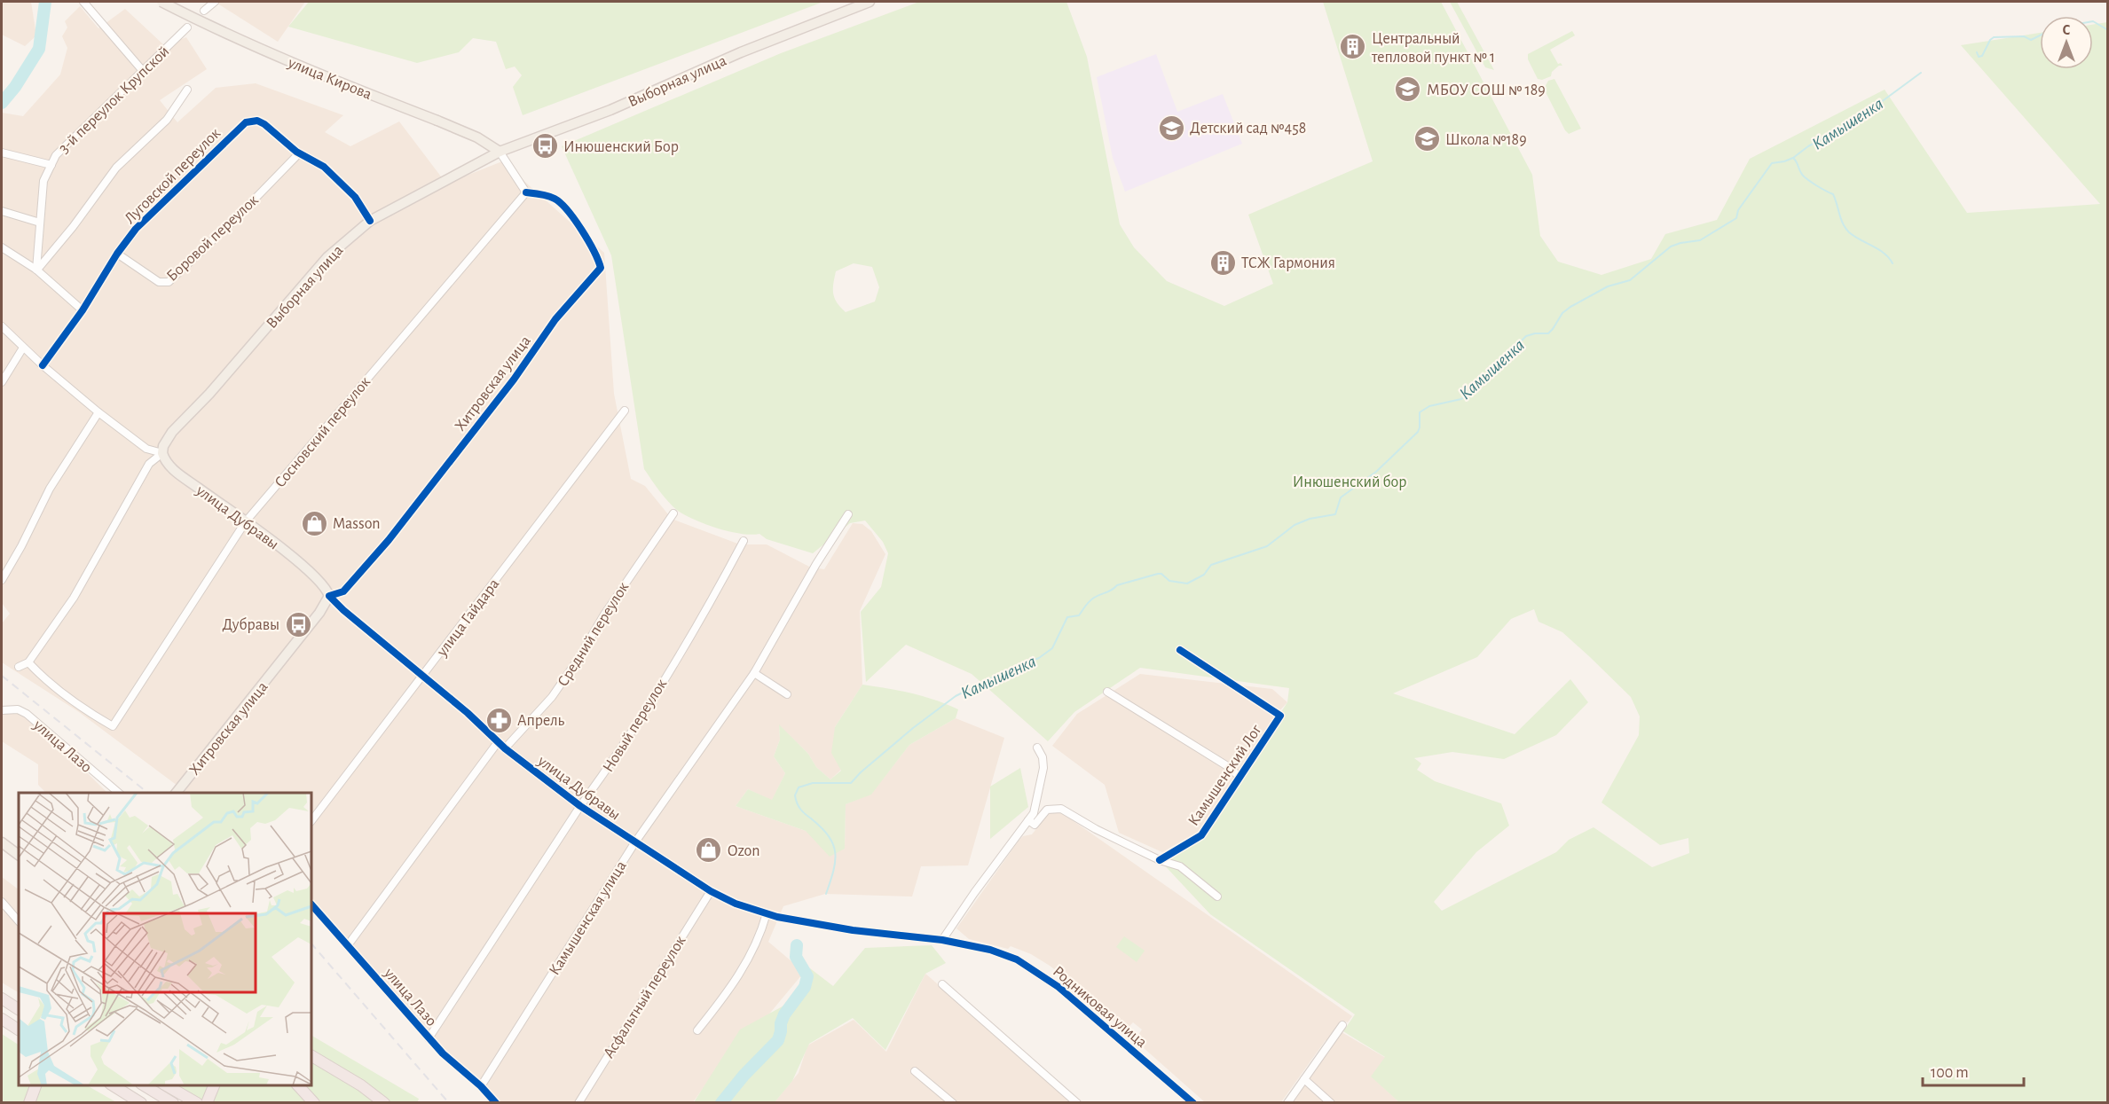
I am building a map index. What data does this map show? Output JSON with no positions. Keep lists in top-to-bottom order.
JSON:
{
  "streets": {
    "main road": [
      "улица Кирова",
      "Выборная улица",
      "Хитровская улица",
      "улица Дубравы"
    ],
    "street": [
      "3-й переулок Крупской",
      "Луговской переулок",
      "Боровой переулок",
      "Сосновский переулок",
      "улица Гайдара",
      "Средний переулок",
      "Новый переулок",
      "улица Лазо",
      "Камышенский Лог",
      "Камышенская улица",
      "Асфальтный переулок",
      "Родниковая улица"
    ]
  },
  "crossings": [
    ["улица Кирова", "Выборная улица"],
    ["Выборная улица", "Сосновский переулок"],
    ["Выборная улица", "улица Дубравы"],
    ["Луговской переулок", "Боровой переулок"],
    ["Луговской переулок", "улица Дубравы"],
    ["Хитровская улица", "Сосновский переулок"],
    ["Хитровская улица", "улица Дубравы"],
    ["Сосновский переулок", "улица Дубравы"],
    ["улица Дубравы", "улица Гайдара"],
    ["улица Дубравы", "Средний переулок"],
    ["улица Дубравы", "Новый переулок"],
    ["улица Дубравы", "Камышенская улица"],
    ["улица Дубравы", "Асфальтный переулок"],
    ["улица Дубравы", "Родниковая улица"],
    ["Новый переулок", "улица Лазо"],
    ["улица Лазо", "Камышенская улица"]
  ],
  "water": ["Камышенка"],
  "parks": ["Инюшенский бор"],
  "places": {
    "building": ["Центральный тепловой пункт № 1", "ТСЖ Гармония"],
    "school or university": ["МБОУ СОШ № 189", "Детский сад №458", "Школа №189"],
    "bus stop": ["Инюшенский Бор", "Дубравы"],
    "shop": ["Masson", "Ozon"],
    "pharmacy": ["Апрель"]
  },
  "scale_bar": "100 m",
  "north": "top"
}
